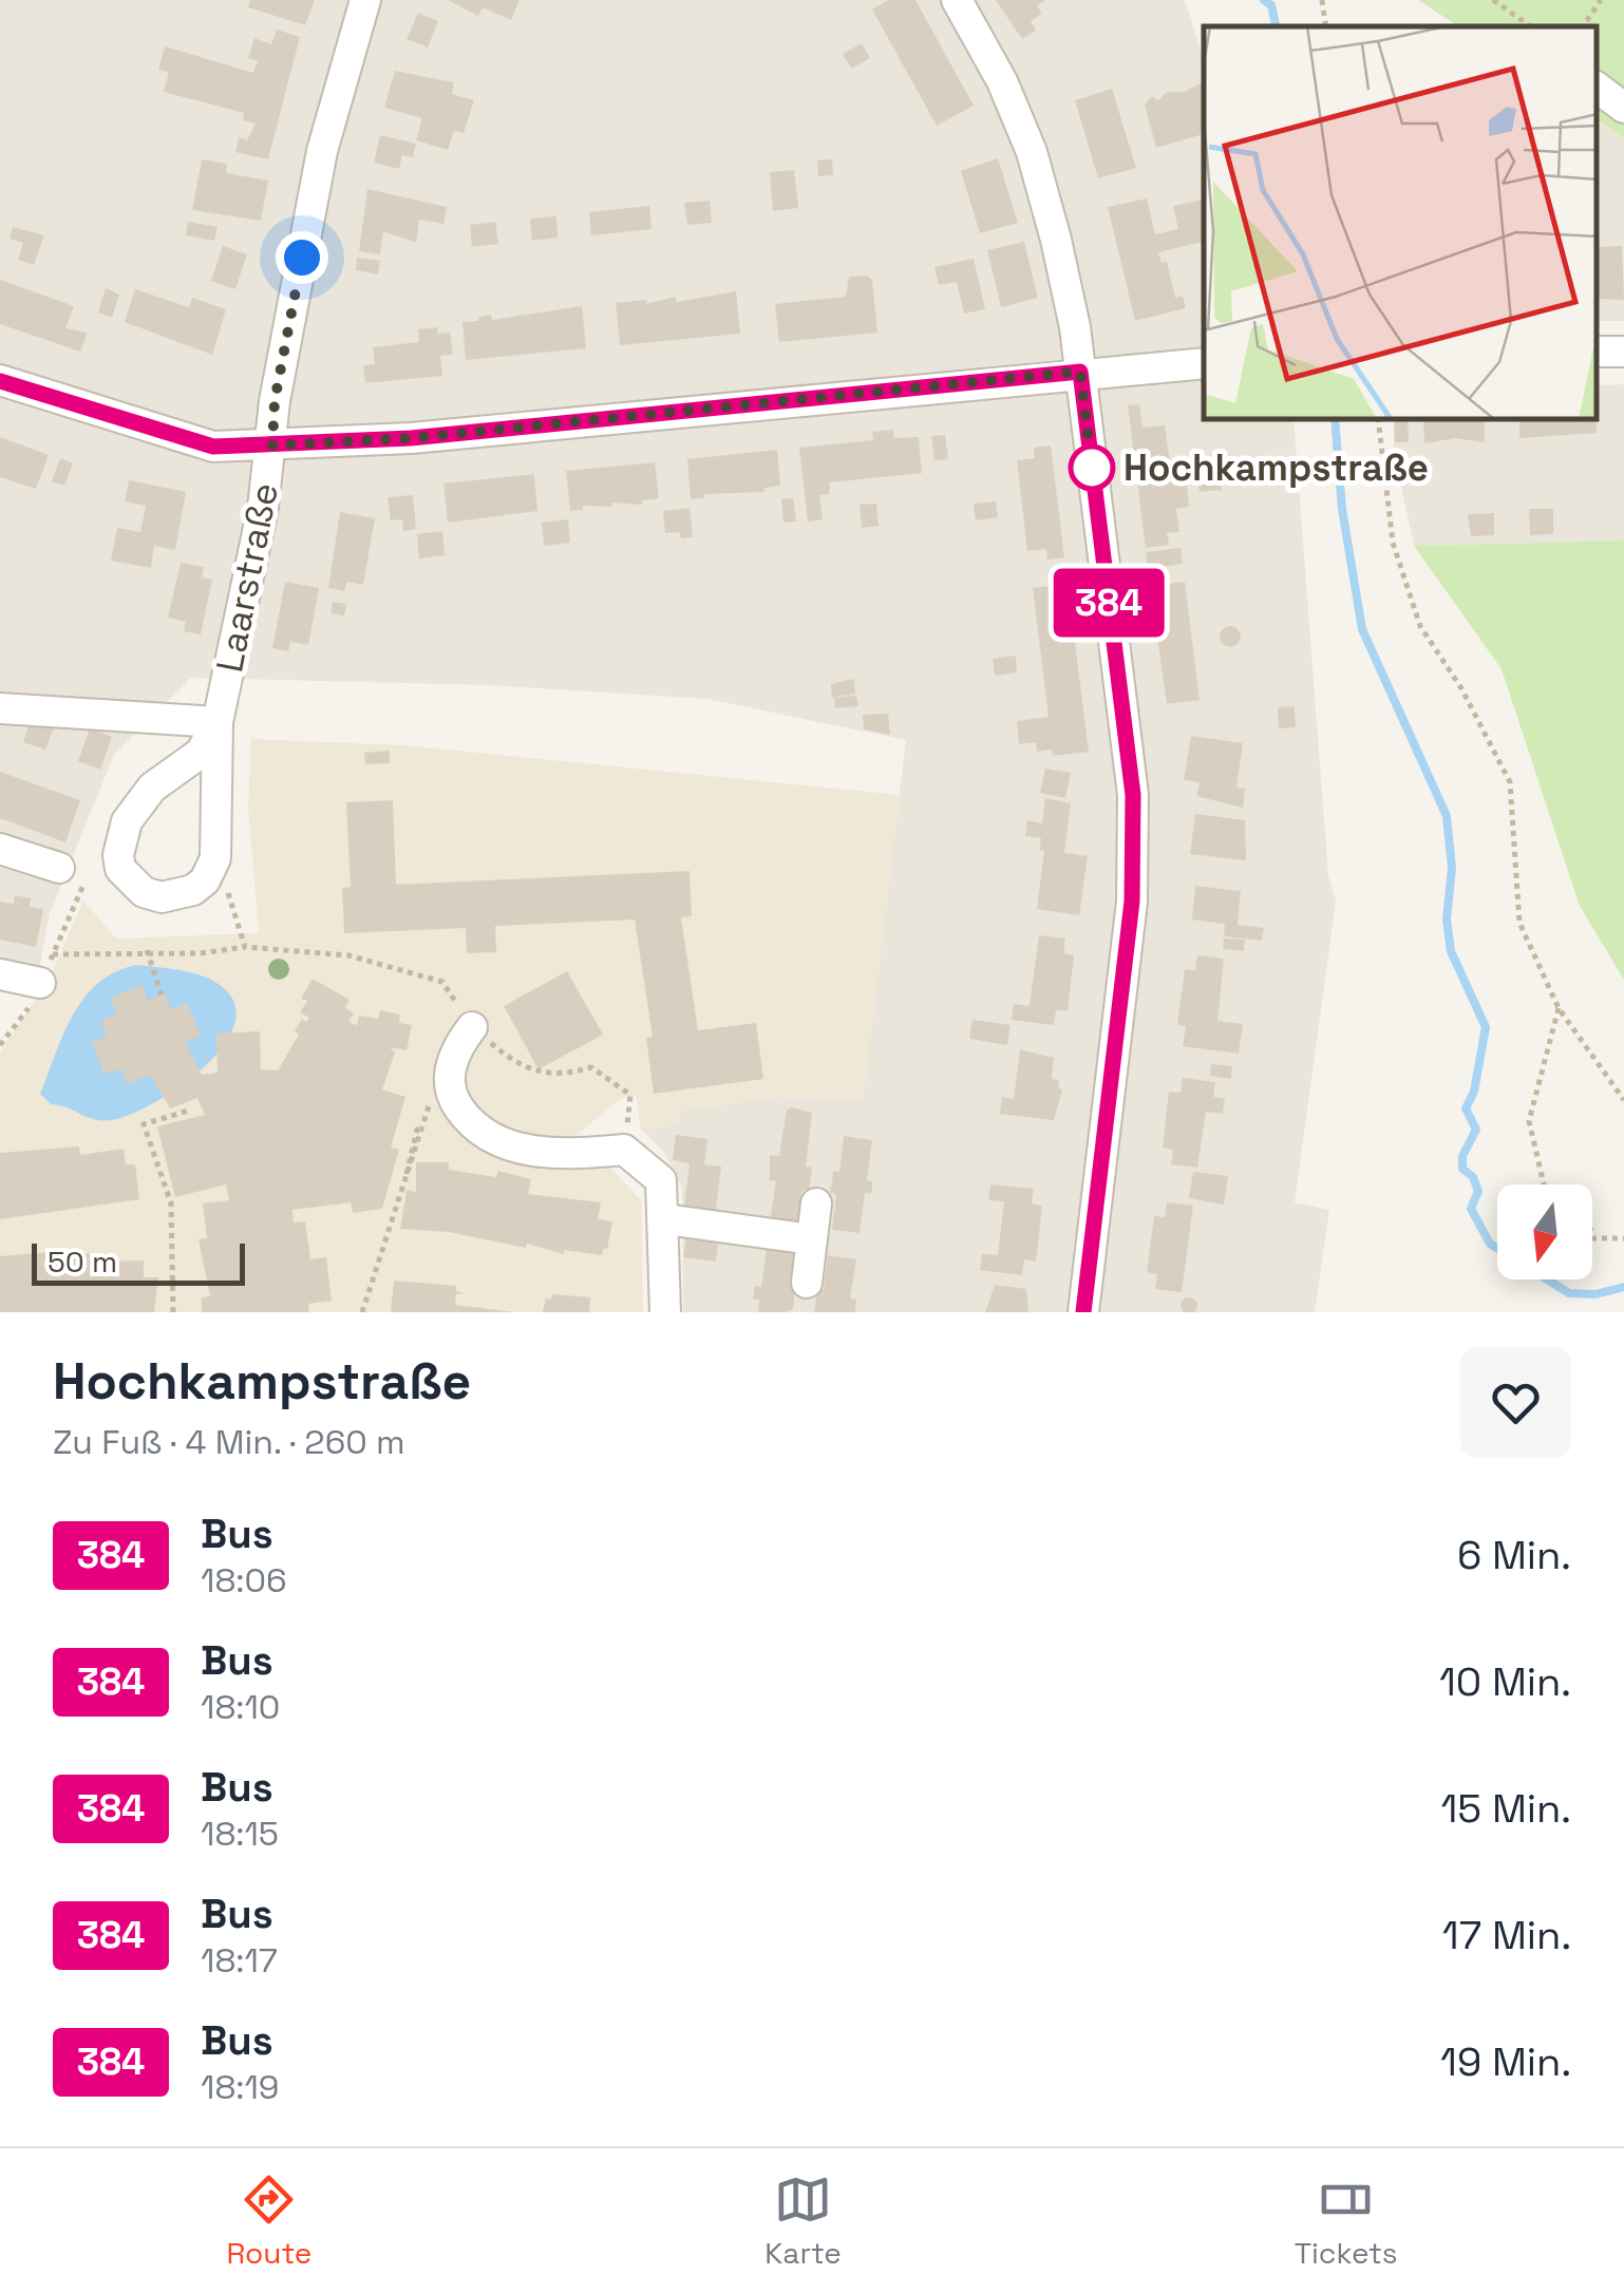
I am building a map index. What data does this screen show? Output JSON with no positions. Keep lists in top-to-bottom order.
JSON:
{
  "streets": {
    "street": ["Laarstraße"]
  },
  "places": ["Hochkampstraße"],
  "lines": ["bus line 384"],
  "scale_bar": "50 m",
  "north": "bottom",
  "page": {
    "on_map": "384",
    "scale": "50 m",
    "heading": ["Hochkampstraße", "Zu Fuß · 4 Min. · 260 m"],
    "list": [
      {
        "mark": "384",
        "name": "Bus",
        "note": "18:06",
        "value": "6 Min."
      },
      {
        "mark": "384",
        "name": "Bus",
        "note": "18:10",
        "value": "10 Min."
      },
      {
        "mark": "384",
        "name": "Bus",
        "note": "18:15",
        "value": "15 Min."
      },
      {
        "mark": "384",
        "name": "Bus",
        "note": "18:17",
        "value": "17 Min."
      },
      {
        "mark": "384",
        "name": "Bus",
        "note": "18:19",
        "value": "19 Min."
      }
    ],
    "tabs": ["Route", "Karte", "Tickets"]
  }
}
